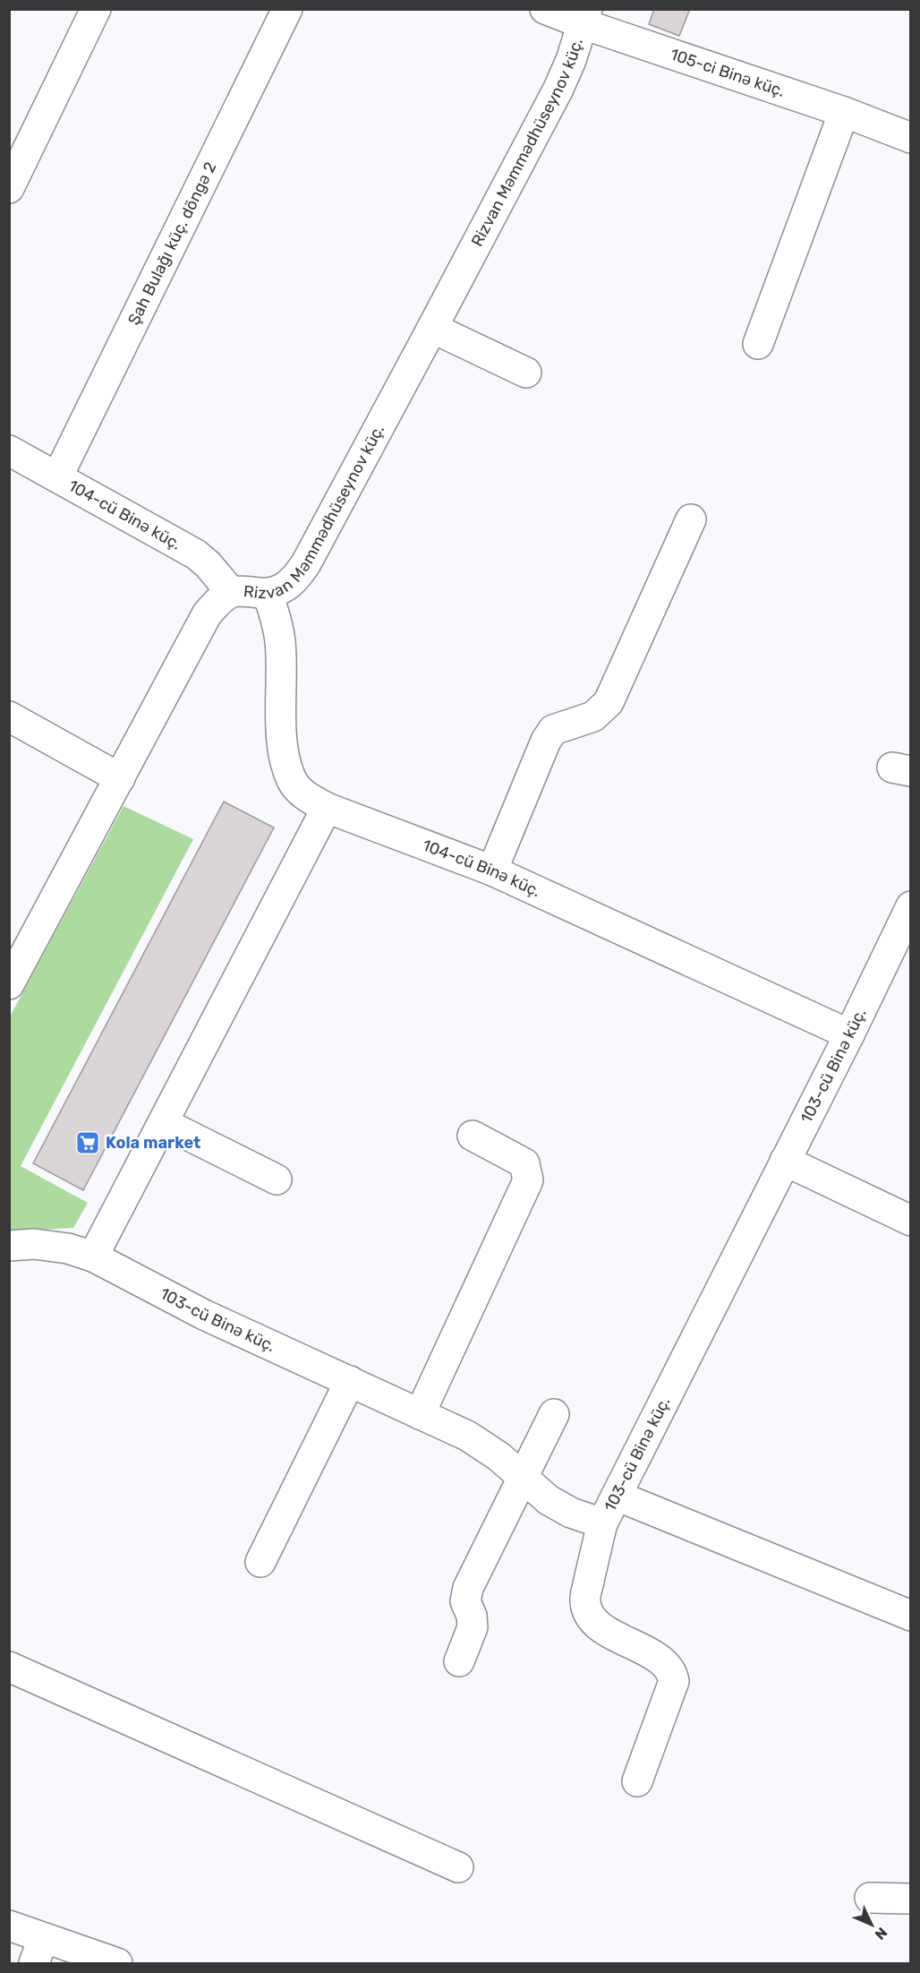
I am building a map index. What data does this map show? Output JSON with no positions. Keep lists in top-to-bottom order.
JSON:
{
  "streets": {
    "street": [
      "105-ci Binə küç.",
      "Rizvan Məmmədhüseynov küç.",
      "Şah Bulağı küç. döngə 2",
      "104-cü Binə küç.",
      "103-cü Binə küç."
    ]
  },
  "crossings": [
    ["105-ci Binə küç.", "Rizvan Məmmədhüseynov küç."],
    ["Rizvan Məmmədhüseynov küç.", "104-cü Binə küç."],
    ["Şah Bulağı küç. döngə 2", "104-cü Binə küç."],
    ["104-cü Binə küç.", "103-cü Binə küç."]
  ],
  "places": {
    "supermarket": ["Kola market"]
  },
  "north": "bottom right"
}
